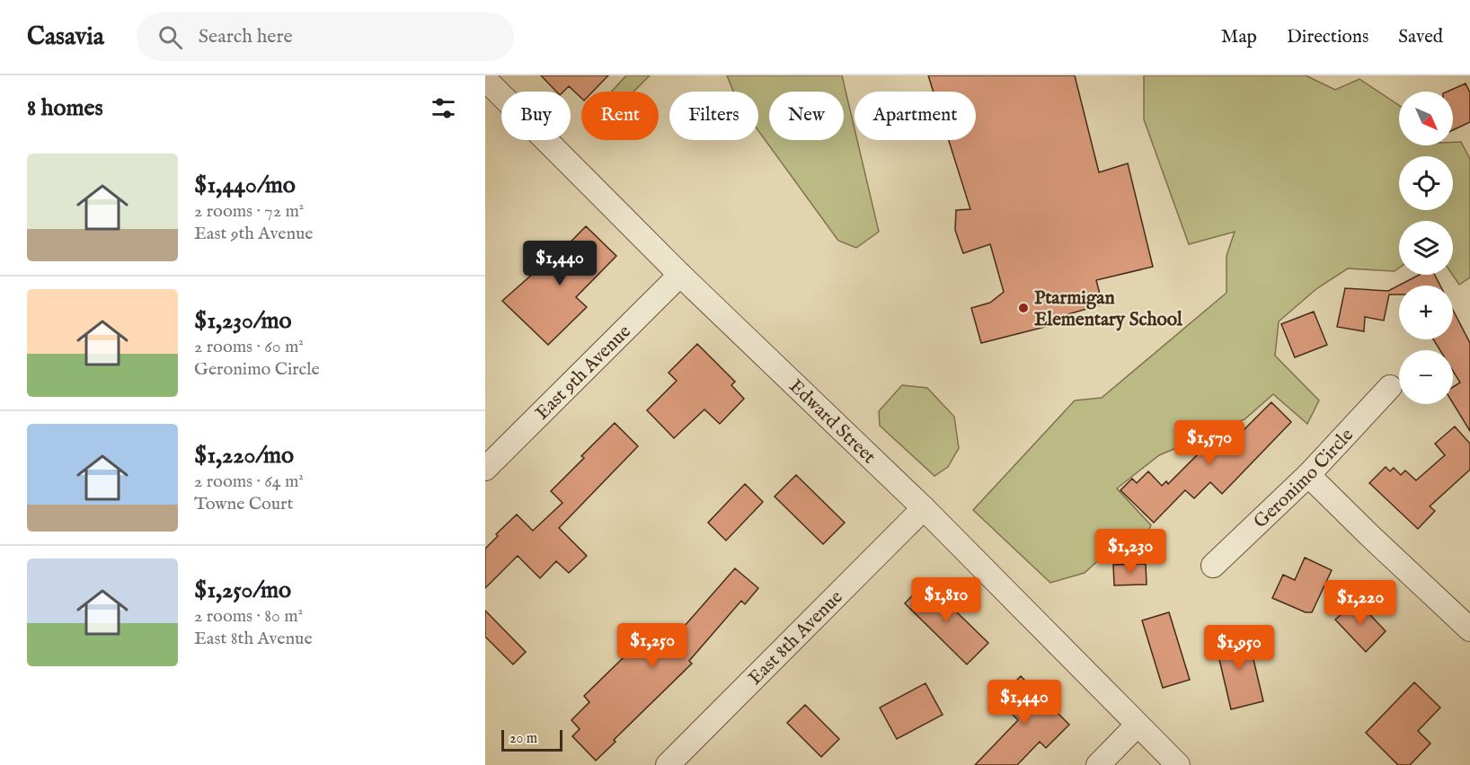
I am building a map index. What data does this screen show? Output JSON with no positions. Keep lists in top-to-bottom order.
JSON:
{
  "streets": {
    "street": [
      "East 9th Avenue",
      "Edward Street",
      "Geronimo Circle",
      "East 8th Avenue"
    ]
  },
  "crossings": [
    ["East 9th Avenue", "Edward Street"],
    ["Edward Street", "East 8th Avenue"]
  ],
  "places": ["Ptarmigan Elementary School"],
  "scale_bar": "20 m",
  "north": "bottom right",
  "page": {
    "header": "Casavia",
    "search": "Search here",
    "nav": ["Map", "Directions", "Saved"],
    "heading": "8 homes",
    "map_buttons": ["+", "−"],
    "chip": [
      "Buy",
      "Rent",
      "Filters",
      "New",
      "Apartment"
    ],
    "list": [
      {
        "name": "$1,440/mo",
        "note": "2 rooms · 72 m² · East 9th Avenue"
      },
      {
        "name": "$1,230/mo",
        "note": "2 rooms · 60 m² · Geronimo Circle"
      },
      {
        "name": "$1,220/mo",
        "note": "2 rooms · 64 m² · Towne Court"
      },
      {
        "name": "$1,250/mo",
        "note": "2 rooms · 80 m² · East 8th Avenue"
      }
    ],
    "price": [
      "$1,440",
      "$1,570",
      "$1,230",
      "$1,810",
      "$1,220",
      "$1,250",
      "$1,950",
      "$1,440"
    ],
    "scale": "20 m"
  }
}
